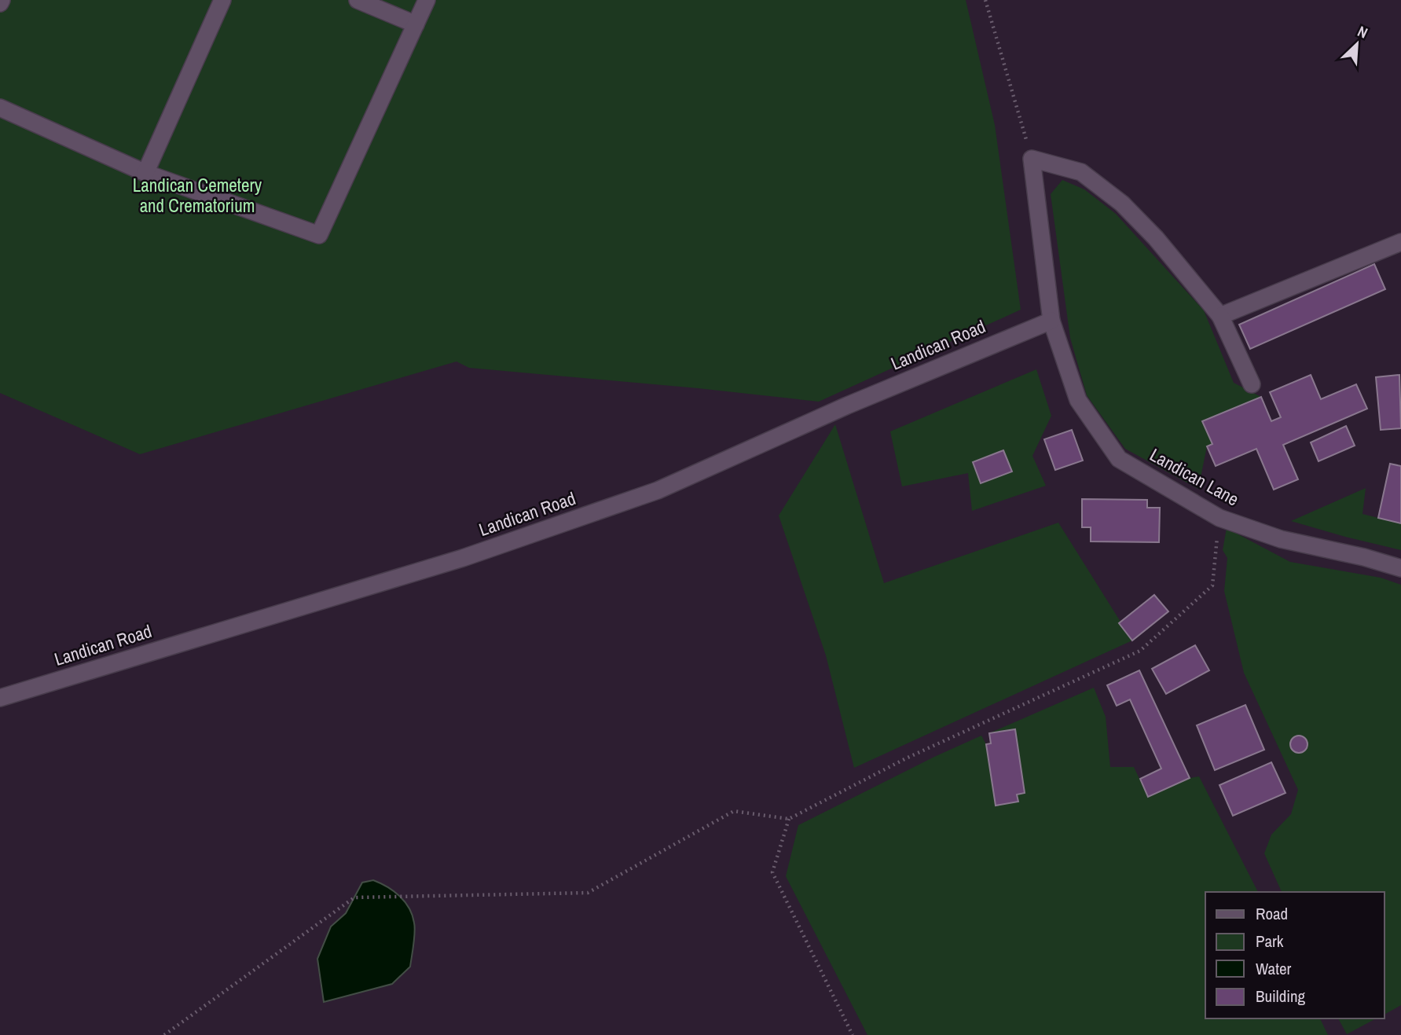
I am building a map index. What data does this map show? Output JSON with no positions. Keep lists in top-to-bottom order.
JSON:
{
  "streets": {
    "street": ["Landican Road", "Landican Lane"]
  },
  "crossings": [
    ["Landican Road", "Landican Lane"]
  ],
  "parks": ["Landican Cemetery and Crematorium"],
  "legend": [
    "Road",
    "Park",
    "Water",
    "Building"
  ],
  "north": "top right"
}
